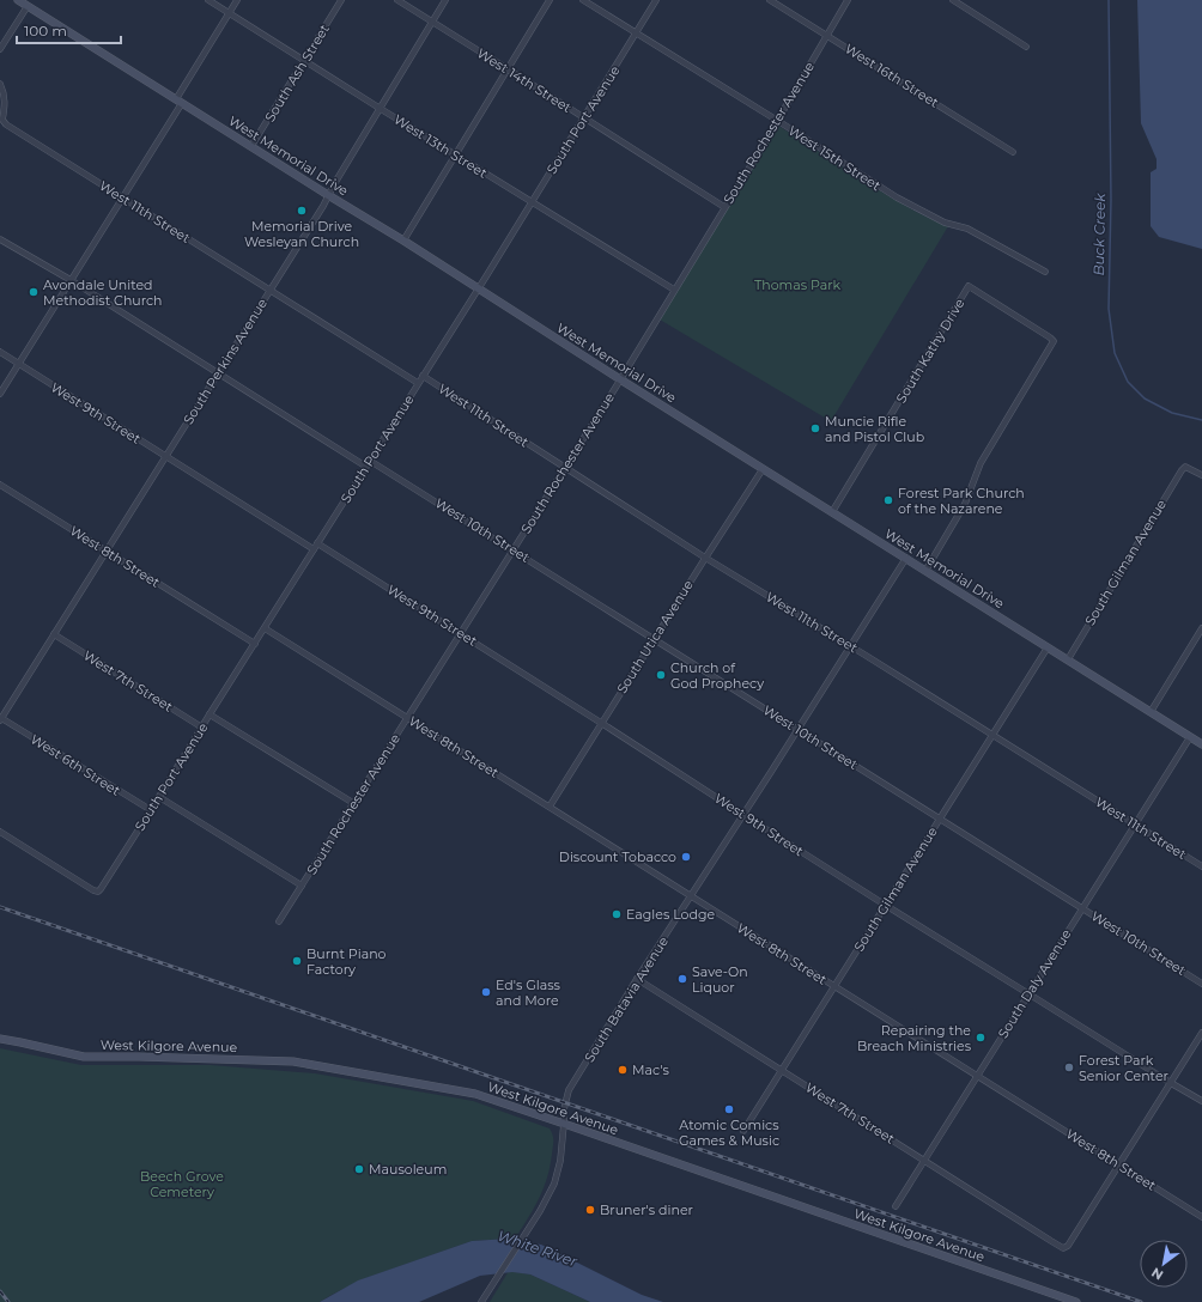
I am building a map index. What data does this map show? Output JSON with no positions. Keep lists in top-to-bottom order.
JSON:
{
  "streets": {
    "main road": ["West Memorial Drive", "West Kilgore Avenue"],
    "street": [
      "South Ash Street",
      "West 16th Street",
      "West 14th Street",
      "South Port Avenue",
      "South Rochester Avenue",
      "West 13th Street",
      "West 15th Street",
      "West 11th Street",
      "South Kathy Drive",
      "South Perkins Avenue",
      "West 9th Street",
      "West 10th Street",
      "West 8th Street",
      "South Gilman Avenue",
      "South Utica Avenue",
      "West 7th Street",
      "West 6th Street",
      "South Daly Avenue",
      "South Batavia Avenue"
    ]
  },
  "crossings": [
    ["South Ash Street", "West 13th Street"],
    ["South Ash Street", "West Memorial Drive"],
    ["West 16th Street", "South Rochester Avenue"],
    ["West 14th Street", "South Port Avenue"],
    ["West 14th Street", "South Rochester Avenue"],
    ["West 14th Street", "South Perkins Avenue"],
    ["South Port Avenue", "West 13th Street"],
    ["South Port Avenue", "West Memorial Drive"],
    ["South Port Avenue", "West 15th Street"],
    ["South Port Avenue", "West 11th Street"],
    ["South Port Avenue", "West 9th Street"],
    ["South Port Avenue", "West 10th Street"],
    ["South Port Avenue", "West 8th Street"],
    ["South Port Avenue", "West 7th Street"],
    ["South Port Avenue", "West 6th Street"],
    ["South Rochester Avenue", "West 13th Street"],
    ["South Rochester Avenue", "West Memorial Drive"],
    ["South Rochester Avenue", "West 15th Street"],
    ["South Rochester Avenue", "West 11th Street"],
    ["South Rochester Avenue", "West 9th Street"],
    ["South Rochester Avenue", "West 10th Street"],
    ["South Rochester Avenue", "West 8th Street"],
    ["West 13th Street", "South Perkins Avenue"],
    ["West Memorial Drive", "South Kathy Drive"],
    ["West Memorial Drive", "South Perkins Avenue"],
    ["West Memorial Drive", "South Gilman Avenue"],
    ["West Memorial Drive", "South Utica Avenue"],
    ["West Memorial Drive", "South Daly Avenue"],
    ["West Memorial Drive", "South Batavia Avenue"],
    ["West 11th Street", "South Perkins Avenue"],
    ["West 11th Street", "South Gilman Avenue"],
    ["West 11th Street", "South Utica Avenue"],
    ["West 11th Street", "South Daly Avenue"],
    ["West 11th Street", "South Batavia Avenue"],
    ["South Perkins Avenue", "West 9th Street"],
    ["South Perkins Avenue", "West 8th Street"],
    ["South Perkins Avenue", "West 7th Street"],
    ["South Perkins Avenue", "West 6th Street"],
    ["West 9th Street", "South Gilman Avenue"],
    ["West 9th Street", "South Utica Avenue"],
    ["West 9th Street", "South Daly Avenue"],
    ["West 9th Street", "South Batavia Avenue"],
    ["West 10th Street", "South Gilman Avenue"],
    ["West 10th Street", "South Utica Avenue"],
    ["West 10th Street", "South Daly Avenue"],
    ["West 10th Street", "South Batavia Avenue"],
    ["West 8th Street", "South Gilman Avenue"],
    ["West 8th Street", "South Utica Avenue"],
    ["West 8th Street", "West 7th Street"],
    ["West 8th Street", "South Daly Avenue"],
    ["West 8th Street", "South Batavia Avenue"],
    ["South Gilman Avenue", "West 7th Street"],
    ["West 7th Street", "South Daly Avenue"],
    ["West 7th Street", "South Batavia Avenue"],
    ["South Batavia Avenue", "West Kilgore Avenue"]
  ],
  "water": ["Buck Creek", "White River"],
  "parks": ["Thomas Park", "Beech Grove Cemetery"],
  "places": [
    "Memorial Drive Wesleyan Church",
    "Avondale United Methodist Church",
    "Muncie Rifle and Pistol Club",
    "Forest Park Church of the Nazarene",
    "Church of God Prophecy",
    "Discount Tobacco",
    "Eagles Lodge",
    "Burnt Piano Factory",
    "Save-On Liquor",
    "Ed's Glass and More",
    "Repairing the Breach Ministries",
    "Forest Park Senior Center",
    "Mac's",
    "Atomic Comics Games & Music",
    "Mausoleum",
    "Bruner's diner"
  ],
  "scale_bar": "100 m",
  "north": "bottom left"
}
